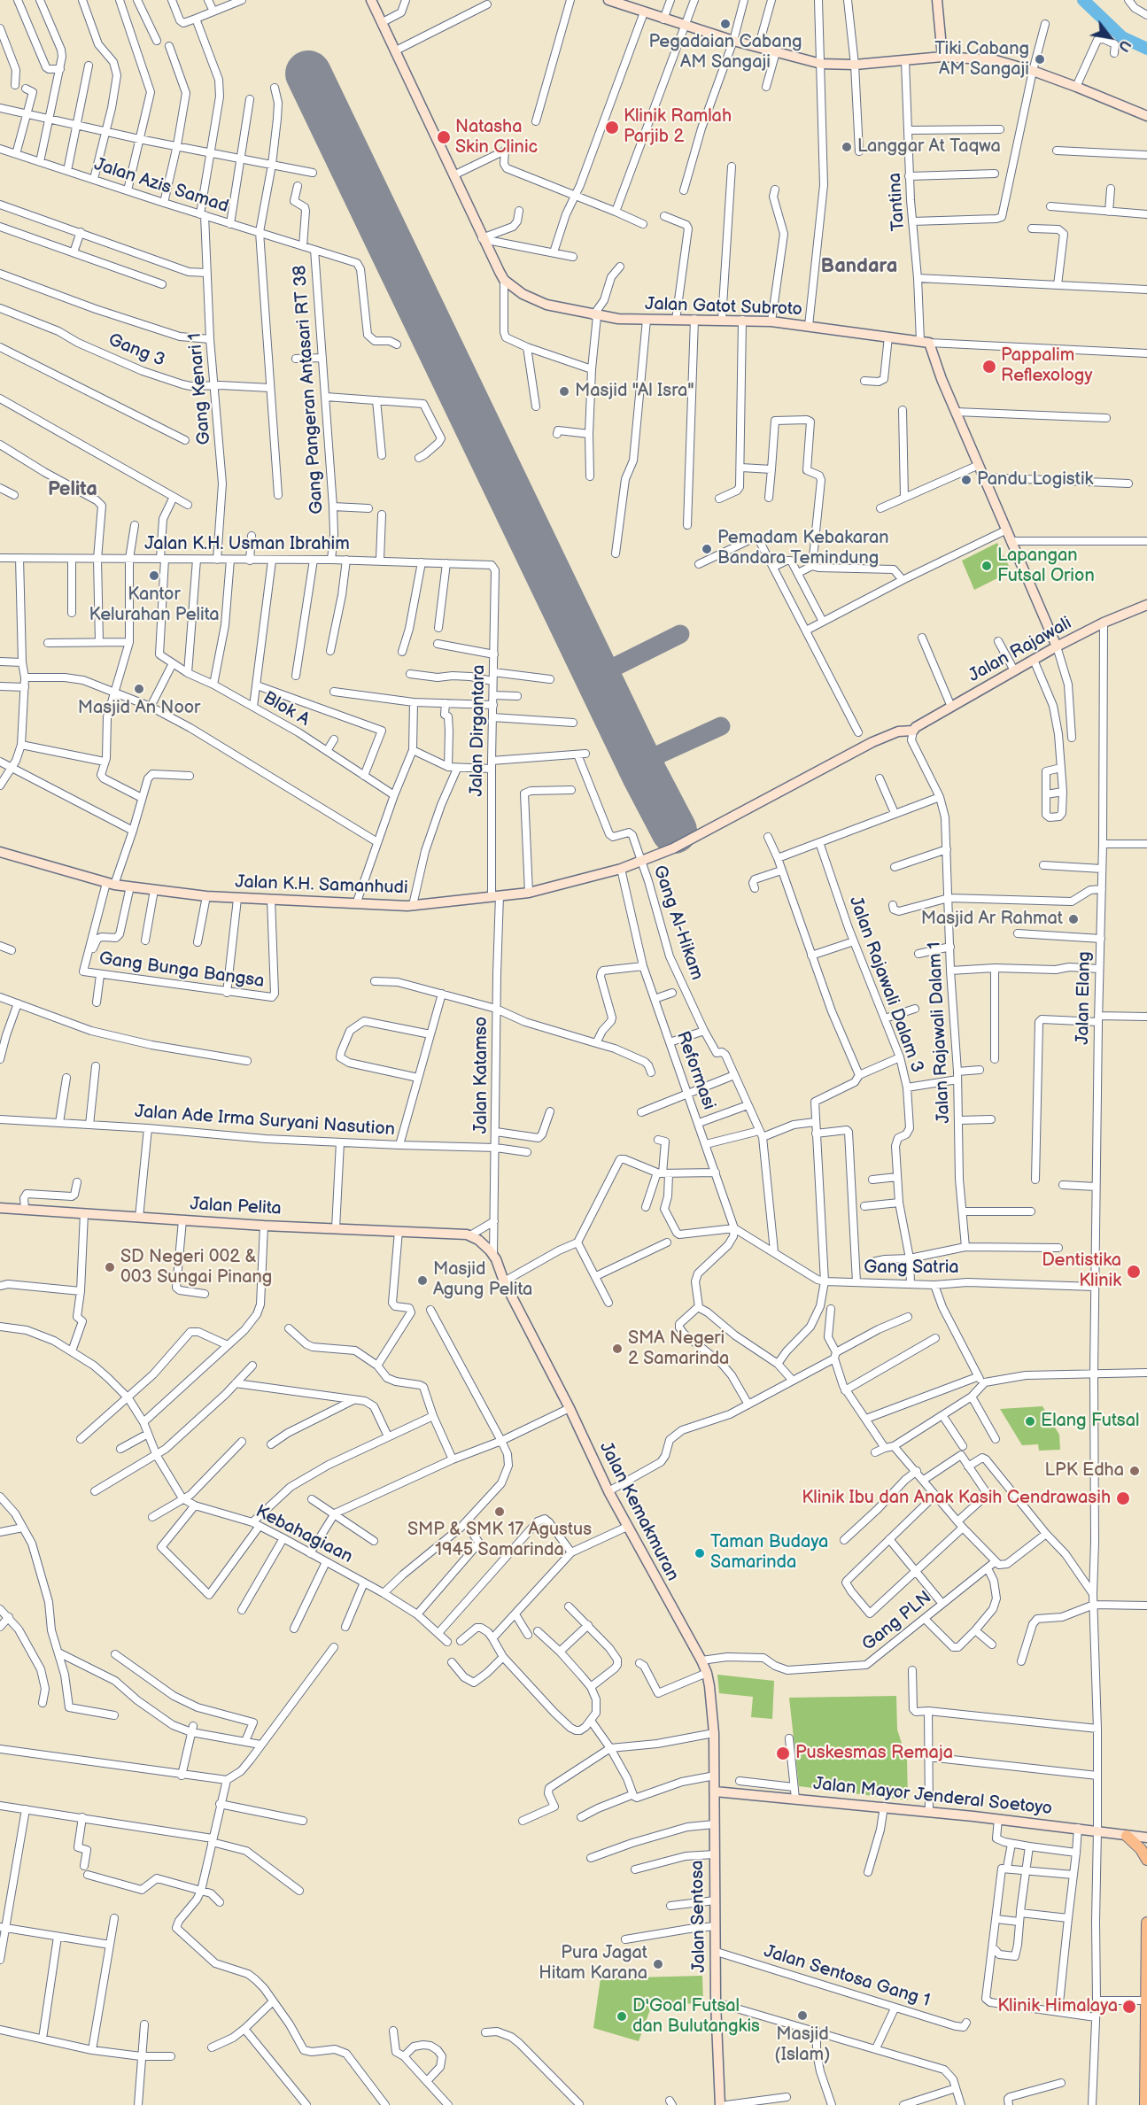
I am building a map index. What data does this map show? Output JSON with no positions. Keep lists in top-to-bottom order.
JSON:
{
  "streets": {
    "street": [
      "Jalan Azis Samad",
      "Tantina",
      "Jalan Gatot Subroto",
      "Gang 3",
      "Gang Kenari 1",
      "Gang Pangeran Antasari RT 38",
      "Jalan K.H. Usman Ibrahim",
      "Jalan Rajawali",
      "Blok A",
      "Jalan Dirgantara",
      "Jalan K.H. Samanhudi",
      "Gang Al-Hikam",
      "Gang Bunga Bangsa",
      "Jalan Rajawali Dalam 3",
      "Jalan Elang",
      "Jalan Rajawali Dalam 1",
      "Reformasi",
      "Jalan Katamso",
      "Jalan Ade Irma Suryani Nasution",
      "Jalan Pelita",
      "Gang Satria",
      "Jalan Kemakmuran",
      "Kebahagiaan",
      "Gang PLN",
      "Jalan Mayor Jenderal Soetoyo",
      "Jalan Sentosa",
      "Jalan Sentosa Gang 1"
    ]
  },
  "crossings": [
    ["Jalan Azis Samad", "Gang Kenari 1"],
    ["Jalan Azis Samad", "Gang Pangeran Antasari RT 38"],
    ["Tantina", "Jalan Gatot Subroto"],
    ["Gang 3", "Gang Kenari 1"],
    ["Gang Kenari 1", "Jalan K.H. Usman Ibrahim"],
    ["Gang Pangeran Antasari RT 38", "Jalan K.H. Usman Ibrahim"],
    ["Jalan K.H. Usman Ibrahim", "Blok A"],
    ["Jalan K.H. Usman Ibrahim", "Jalan Dirgantara"],
    ["Jalan Rajawali", "Jalan Elang"],
    ["Jalan Rajawali", "Jalan Rajawali Dalam 1"],
    ["Jalan Dirgantara", "Jalan K.H. Samanhudi"],
    ["Jalan Dirgantara", "Jalan Katamso"],
    ["Jalan K.H. Samanhudi", "Gang Al-Hikam"],
    ["Jalan K.H. Samanhudi", "Gang Bunga Bangsa"],
    ["Jalan K.H. Samanhudi", "Reformasi"],
    ["Jalan K.H. Samanhudi", "Jalan Katamso"],
    ["Jalan Rajawali Dalam 3", "Gang Satria"],
    ["Jalan Elang", "Gang Satria"],
    ["Jalan Elang", "Jalan Mayor Jenderal Soetoyo"],
    ["Jalan Katamso", "Jalan Ade Irma Suryani Nasution"],
    ["Jalan Katamso", "Jalan Kemakmuran"],
    ["Jalan Kemakmuran", "Gang PLN"],
    ["Jalan Kemakmuran", "Jalan Mayor Jenderal Soetoyo"],
    ["Jalan Kemakmuran", "Jalan Sentosa"],
    ["Jalan Mayor Jenderal Soetoyo", "Jalan Sentosa"],
    ["Jalan Sentosa", "Jalan Sentosa Gang 1"]
  ],
  "districts": ["Bandara", "Pelita"],
  "places": [
    "Pegadaian Cabang AM Sangaji",
    "Tiki Cabang AM Sangaji",
    "Klinik Ramlah Parjib 2",
    "Natasha Skin Clinic",
    "Langgar At Taqwa",
    "Pappalim Reflexology",
    "Masjid \"Al Isra\"",
    "Pandu Logistik",
    "Pemadam Kebakaran Bandara Temindung",
    "Lapangan Futsal Orion",
    "Kantor Kelurahan Pelita",
    "Masjid An Noor",
    "Masjid Ar Rahmat",
    "SD Negeri 002 & 003 Sungai Pinang",
    "Dentistika Klinik",
    "Masjid Agung Pelita",
    "SMA Negeri 2 Samarinda",
    "Elang Futsal",
    "LPK Edha",
    "Klinik Ibu dan Anak Kasih Cendrawasih",
    "SMP & SMK 17 Agustus 1945 Samarinda",
    "Taman Budaya Samarinda",
    "Puskesmas Remaja",
    "Pura Jagat Hitam Karana",
    "Klinik Himalaya",
    "Masjid (Islam)",
    "D'Goal Futsal dan Bulutangkis"
  ],
  "north": "bottom right"
}
